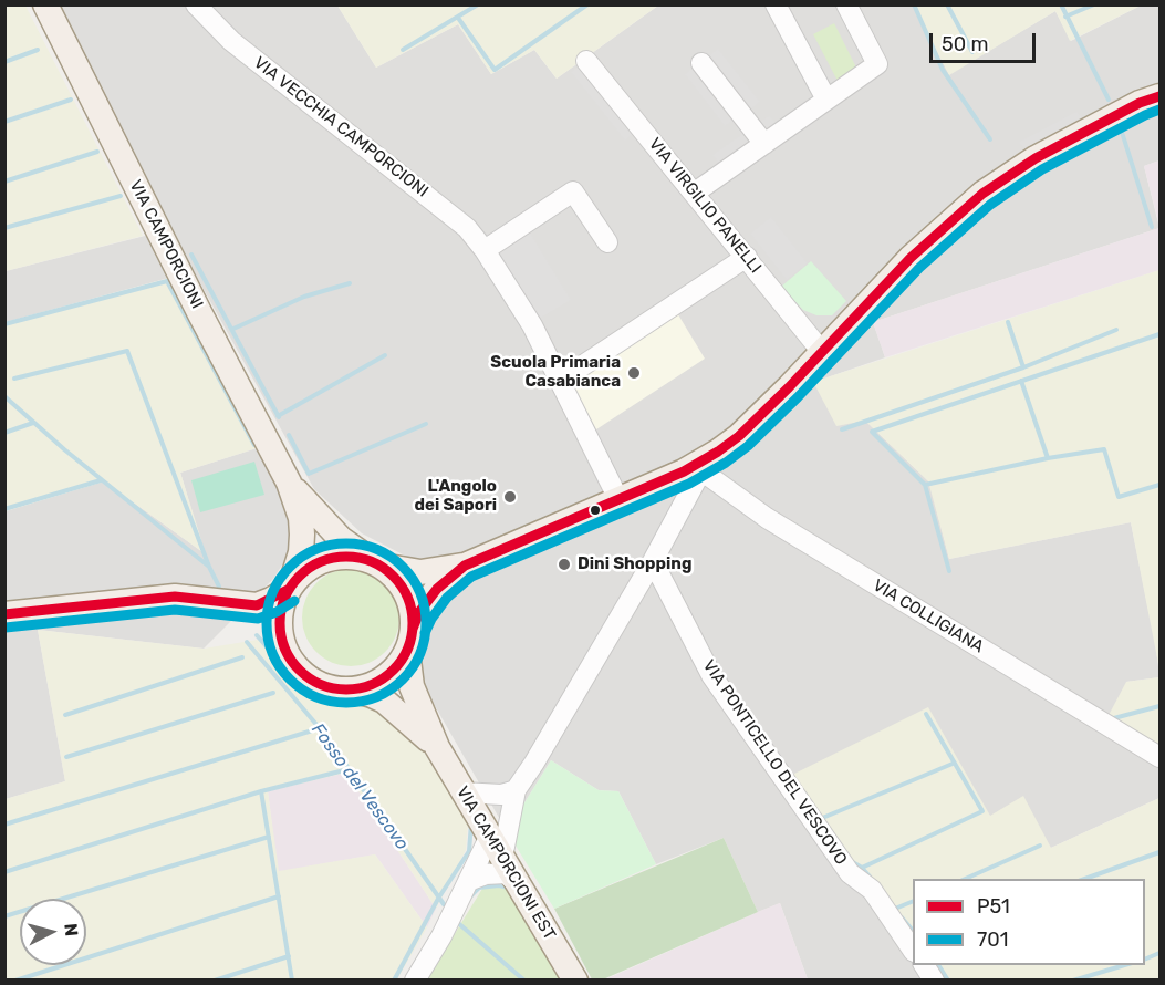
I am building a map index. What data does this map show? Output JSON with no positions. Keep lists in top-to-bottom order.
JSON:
{
  "streets": {
    "main road": ["VIA CAMPORCIONI", "VIA CAMPORCIONI EST"],
    "street": [
      "VIA VECCHIA CAMPORCIONI",
      "VIA VIRGILIO PANELLI",
      "VIA COLLIGIANA",
      "VIA PONTICELLO DEL VESCOVO"
    ]
  },
  "water": ["Fosso del Vescovo"],
  "places": ["Scuola Primaria Casabianca", "L'Angolo dei Sapori", "Dini Shopping"],
  "lines": ["transit line P51", "transit line 701"],
  "legend": ["P51", "701"],
  "scale_bar": "50 m",
  "north": "right"
}
